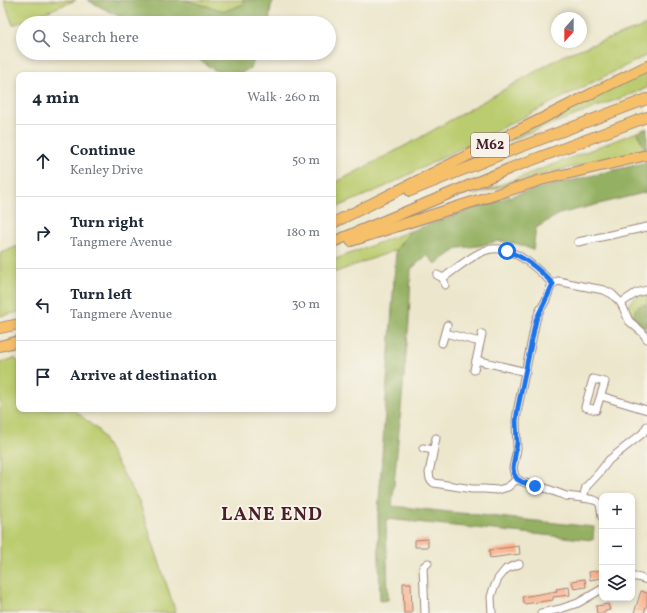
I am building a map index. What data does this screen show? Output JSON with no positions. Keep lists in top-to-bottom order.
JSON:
{
  "streets": {
    "highway": ["M62"]
  },
  "districts": ["LANE END"],
  "north": "bottom",
  "page": {
    "search": "Search here",
    "heading": ["4 min", "Walk · 260 m"],
    "list": [
      ["Continue", "Kenley Drive", "50 m"],
      ["Turn right", "Tangmere Avenue", "180 m"],
      ["Turn left", "Tangmere Avenue", "30 m"],
      "Arrive at destination"
    ],
    "map_buttons": ["+", "−"]
  }
}
